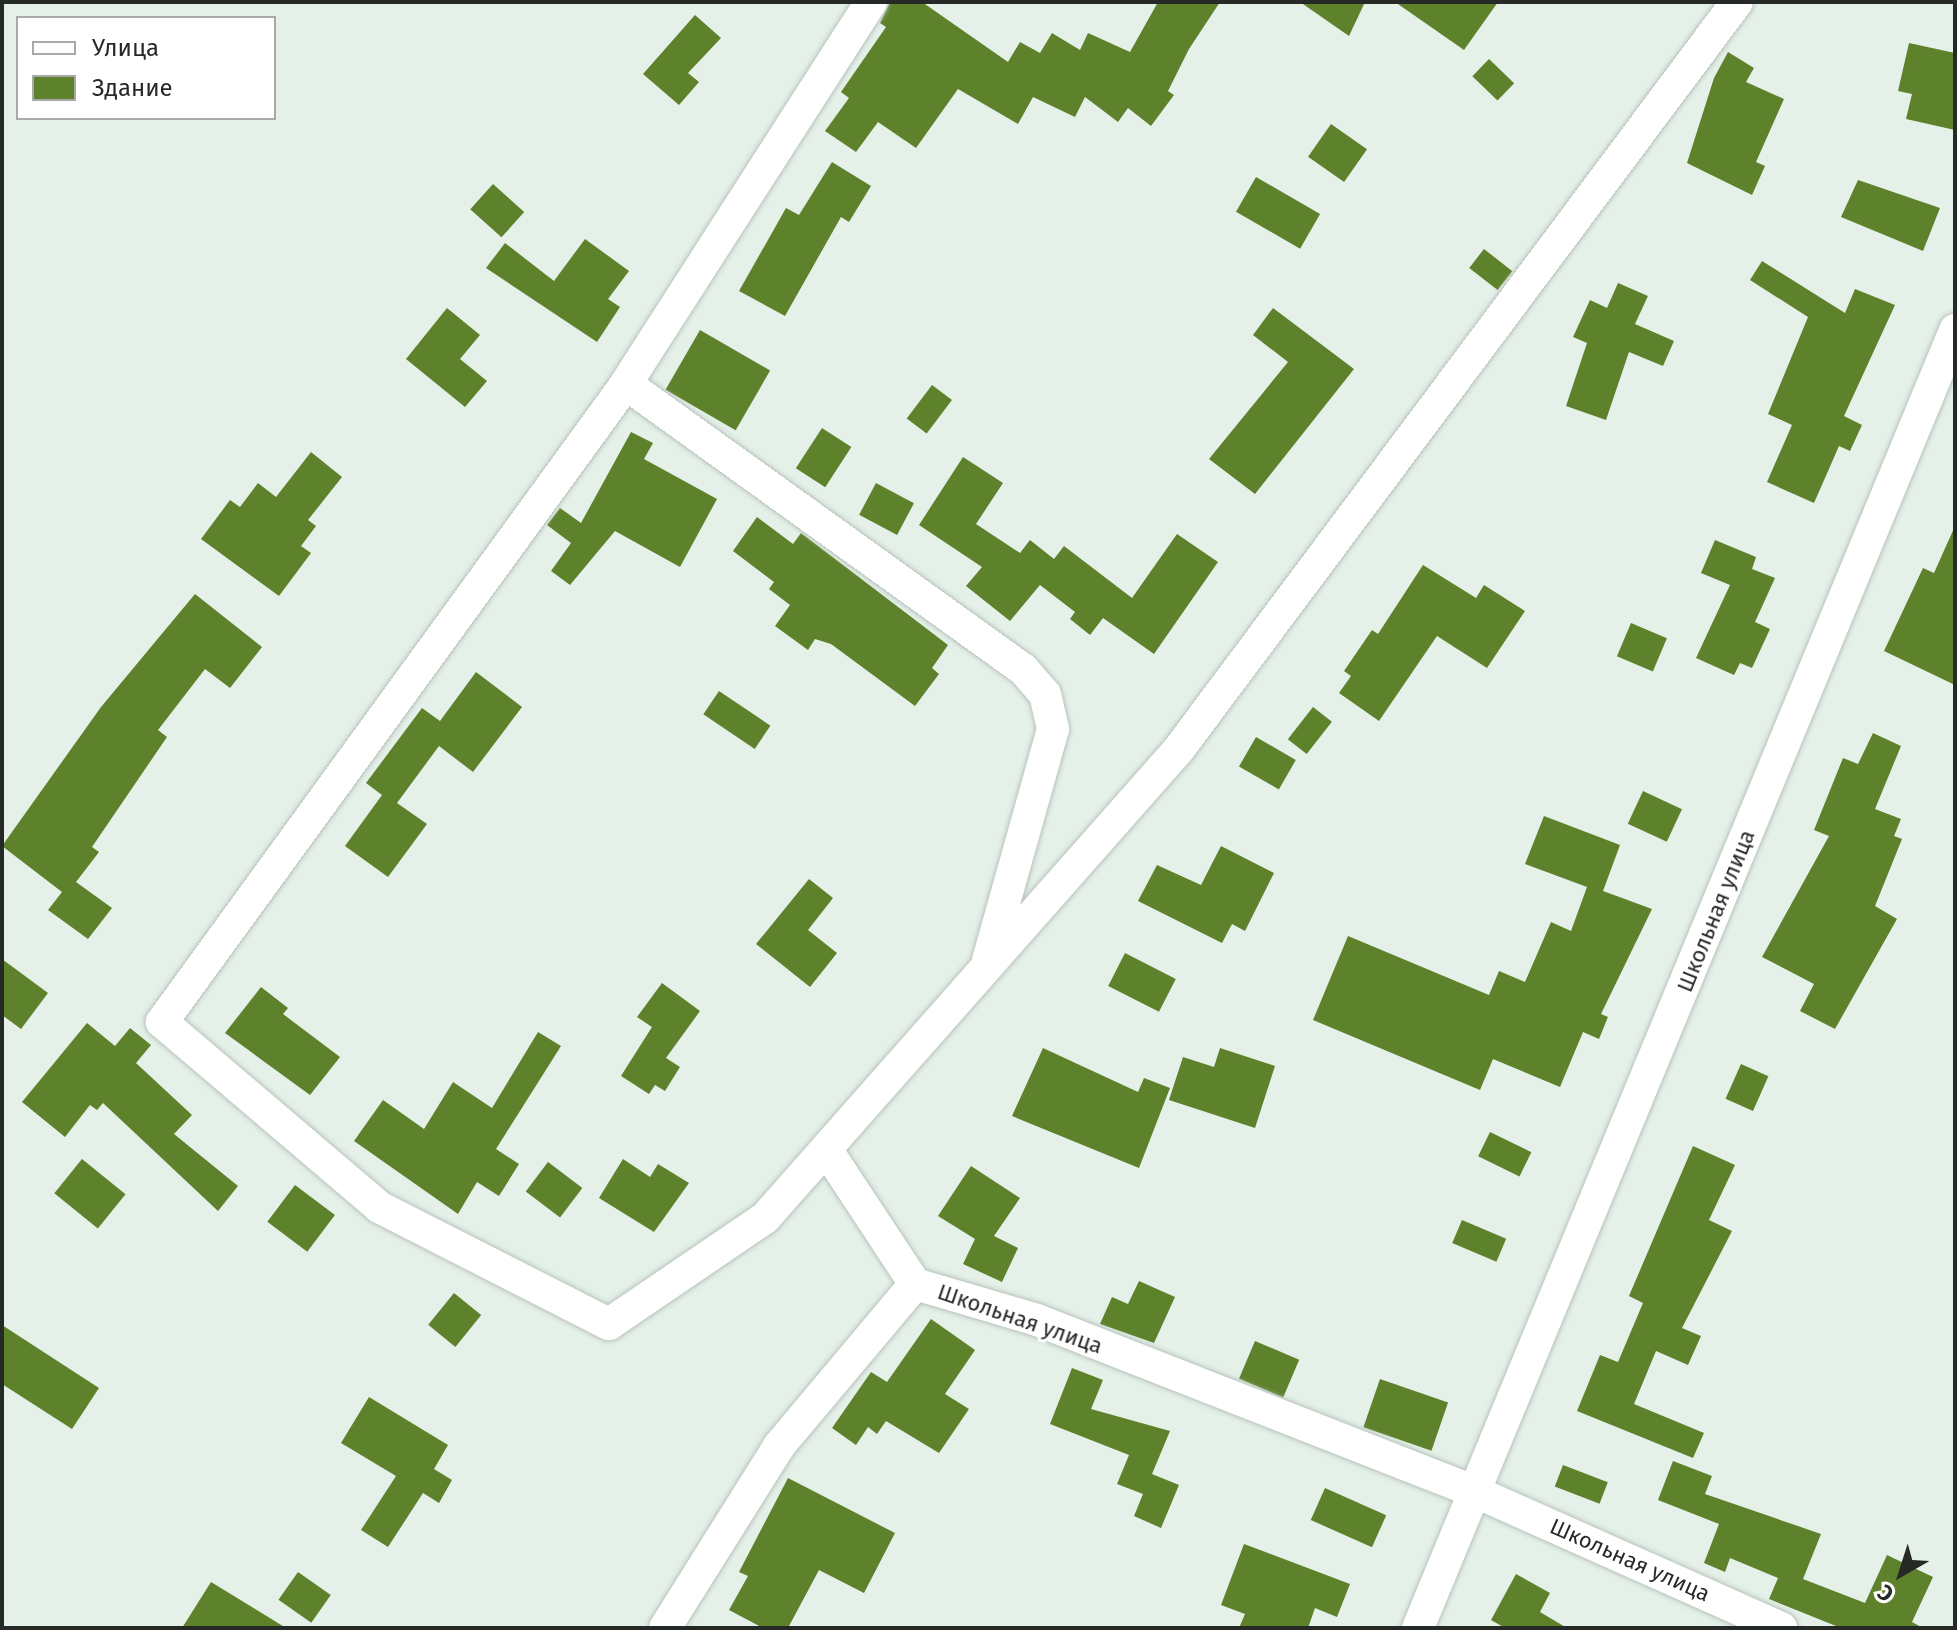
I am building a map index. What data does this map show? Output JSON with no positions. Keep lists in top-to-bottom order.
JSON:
{
  "streets": {
    "street": ["Школьная улица"]
  },
  "legend": ["Улица", "Здание"],
  "north": "bottom left"
}
